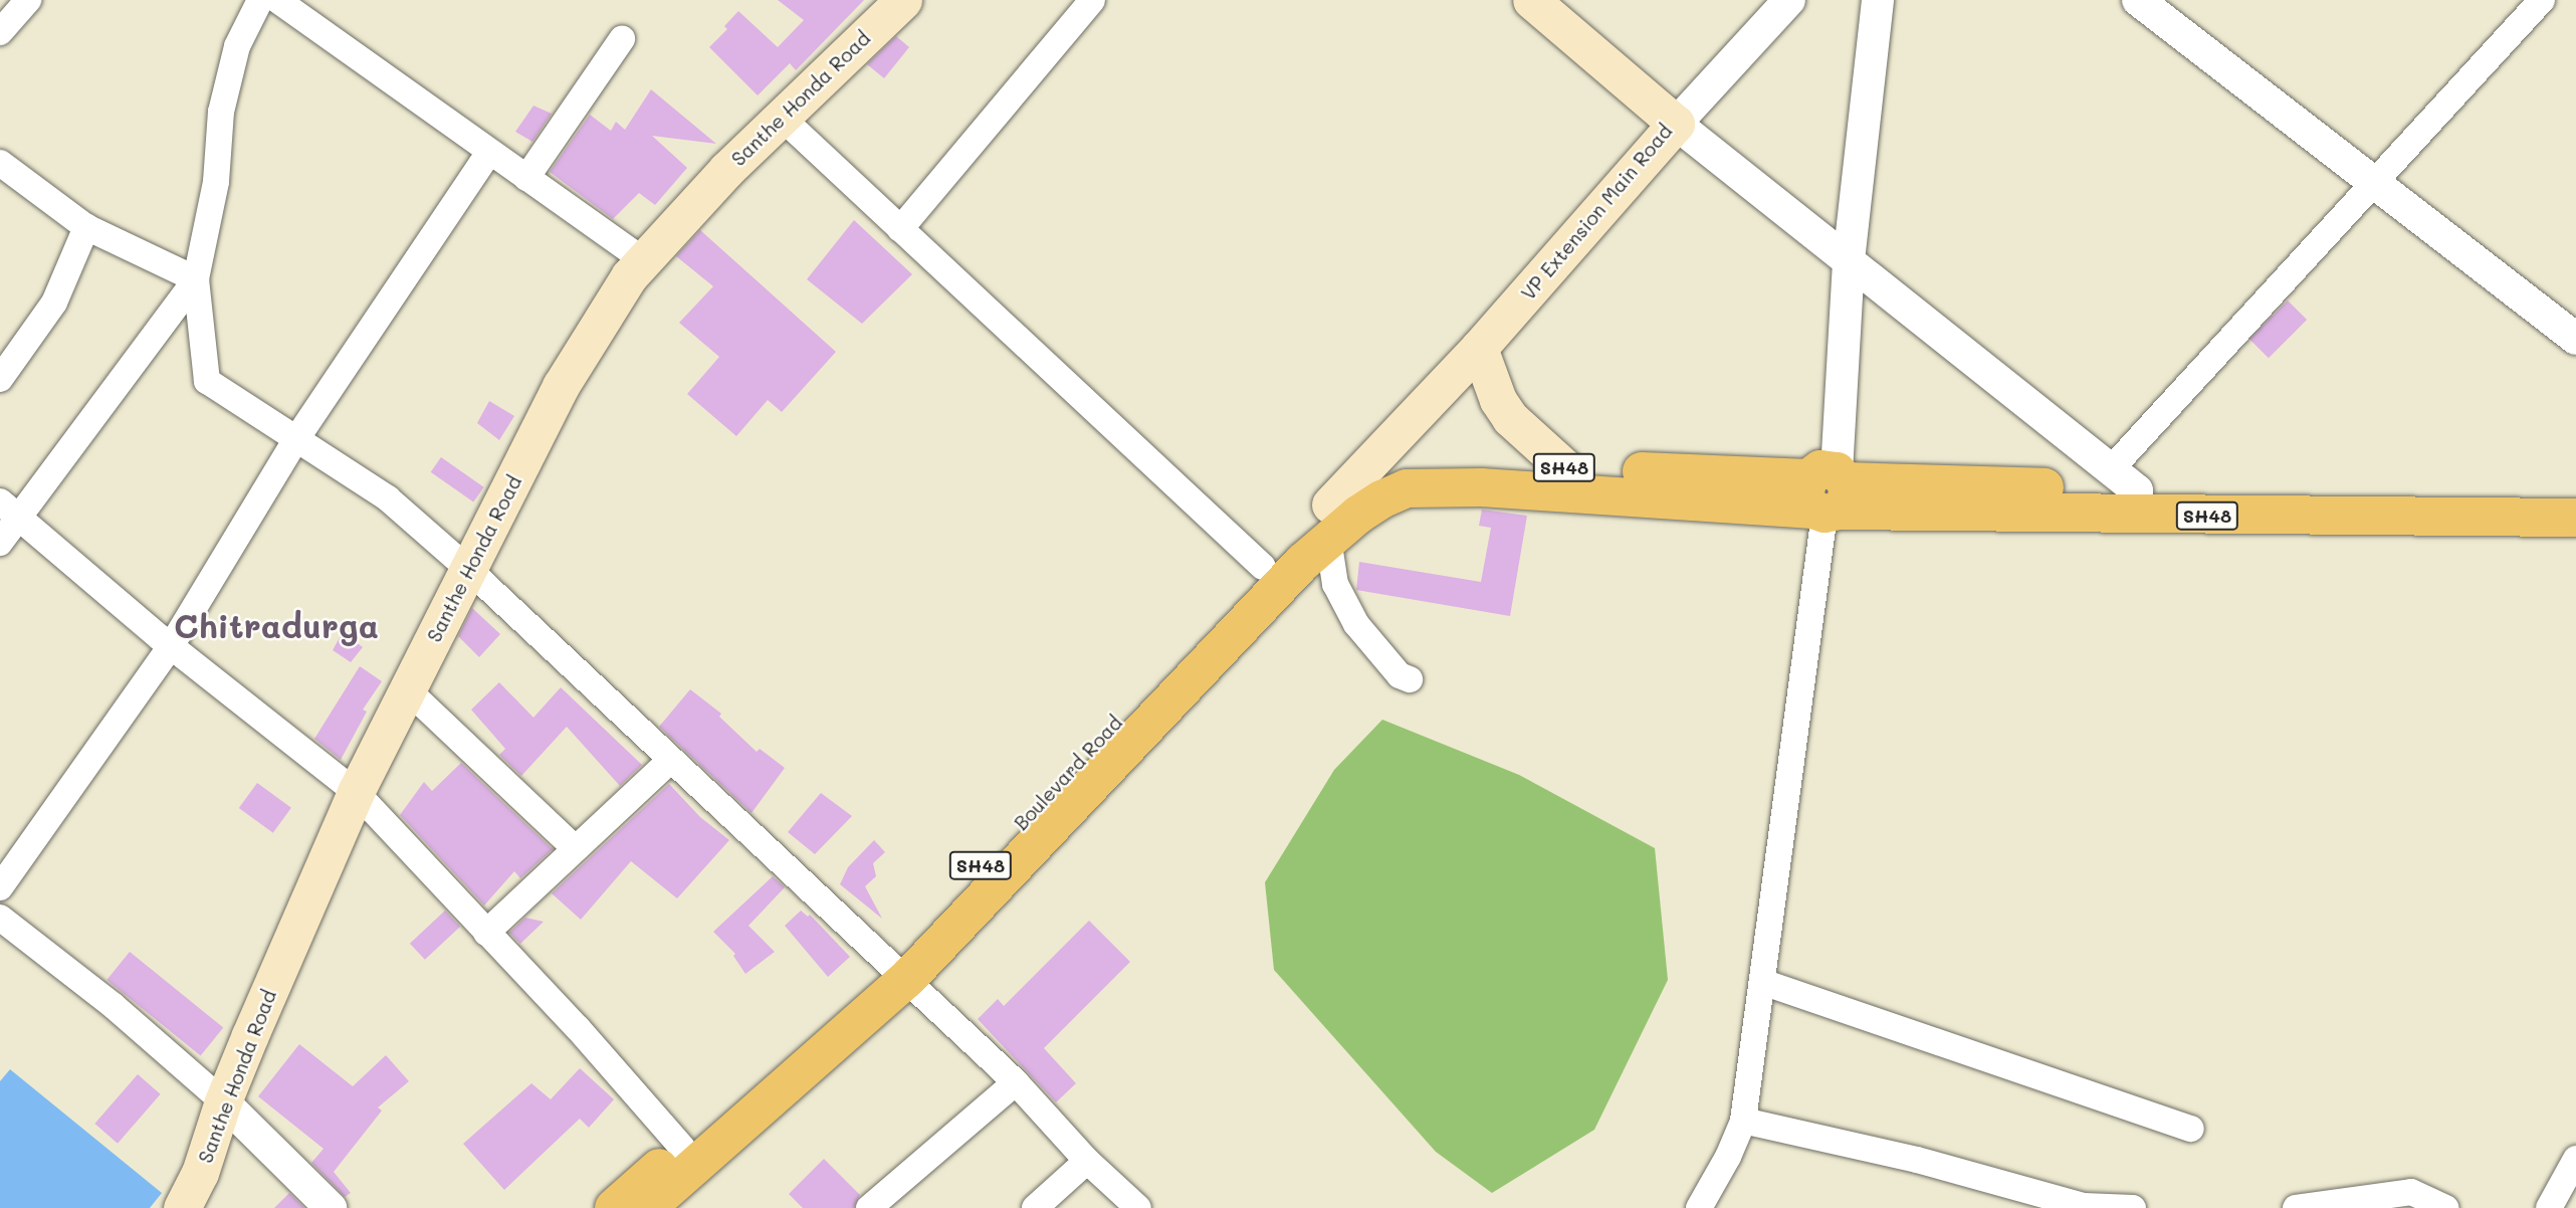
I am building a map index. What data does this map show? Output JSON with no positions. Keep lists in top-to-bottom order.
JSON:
{
  "streets": {
    "main road": [
      "Santhe Honda Road",
      "VP Extension Main Road",
      "SH48",
      "Boulevard Road"
    ]
  },
  "crossings": [
    ["VP Extension Main Road", "SH48"],
    ["VP Extension Main Road", "Boulevard Road"],
    ["SH48", "Boulevard Road"]
  ],
  "districts": ["Chitradurga"]
}
